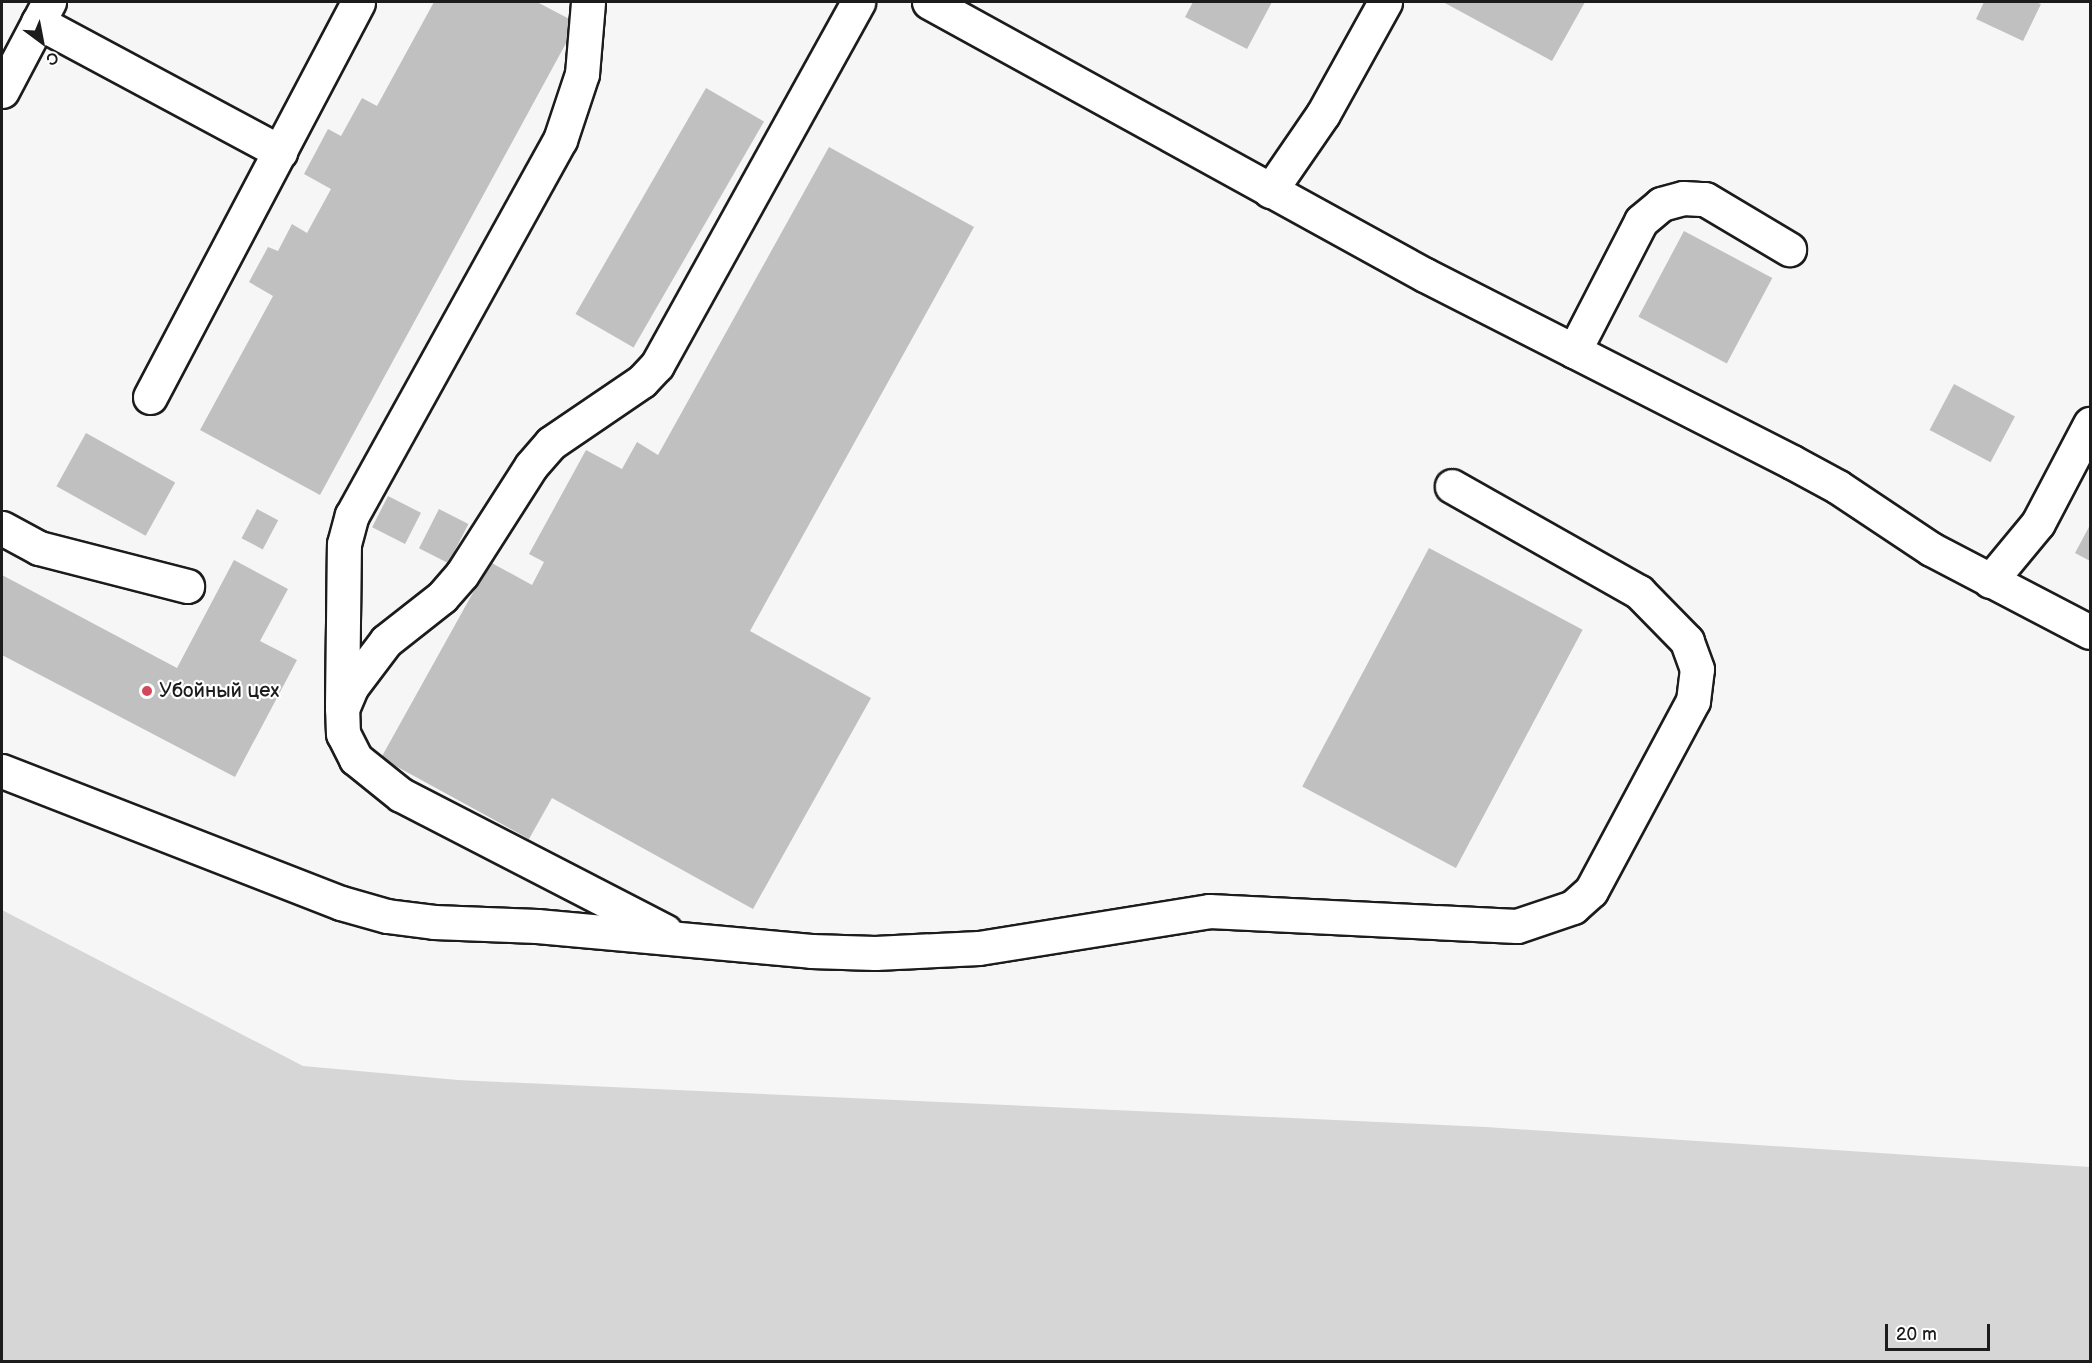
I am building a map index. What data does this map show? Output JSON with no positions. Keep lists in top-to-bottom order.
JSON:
{
  "places": ["Убойный цех"],
  "scale_bar": "20 m",
  "north": "bottom right"
}
